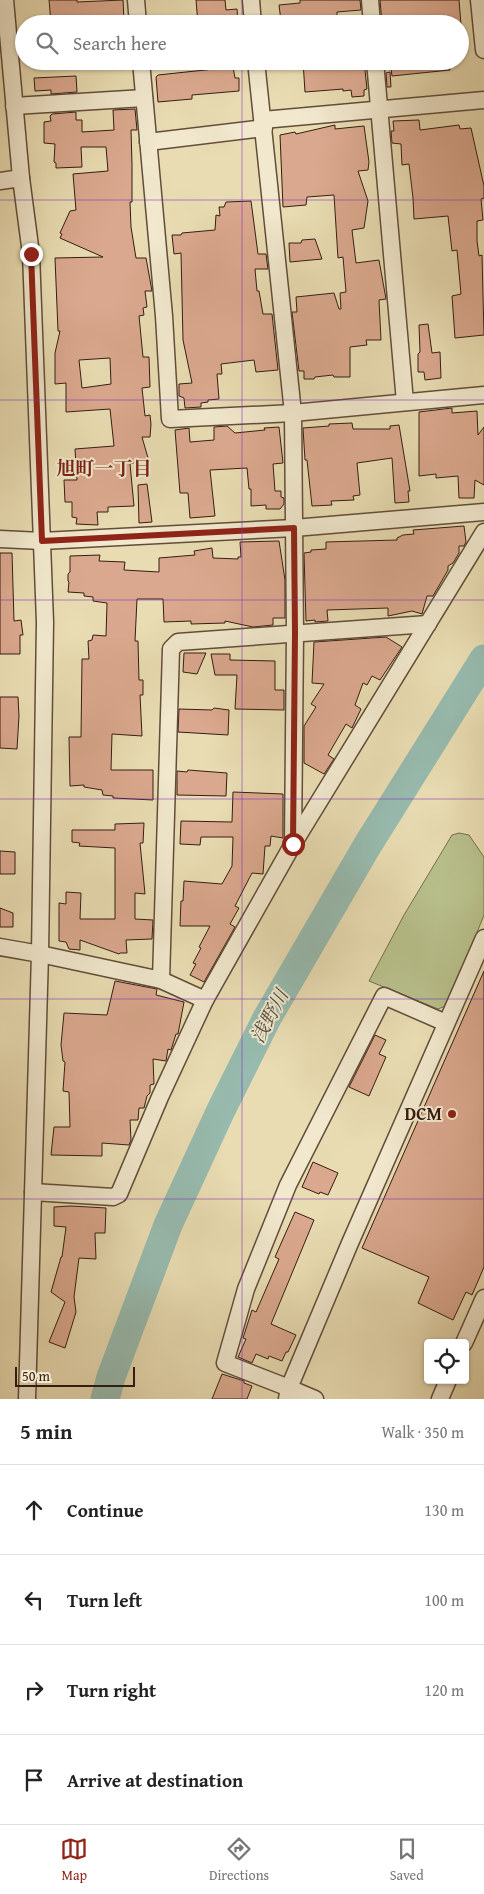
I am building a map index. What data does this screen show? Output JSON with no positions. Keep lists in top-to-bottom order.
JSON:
{
  "districts": ["旭町一丁目"],
  "water": ["浅野川"],
  "places": ["DCM"],
  "scale_bar": "50 m",
  "page": {
    "search": "Search here",
    "scale": "50 m",
    "heading": ["5 min", "Walk · 350 m"],
    "list": [
      ["Continue", "130 m"],
      ["Turn left", "100 m"],
      ["Turn right", "120 m"],
      "Arrive at destination"
    ],
    "nav": ["Map", "Directions", "Saved"]
  }
}
